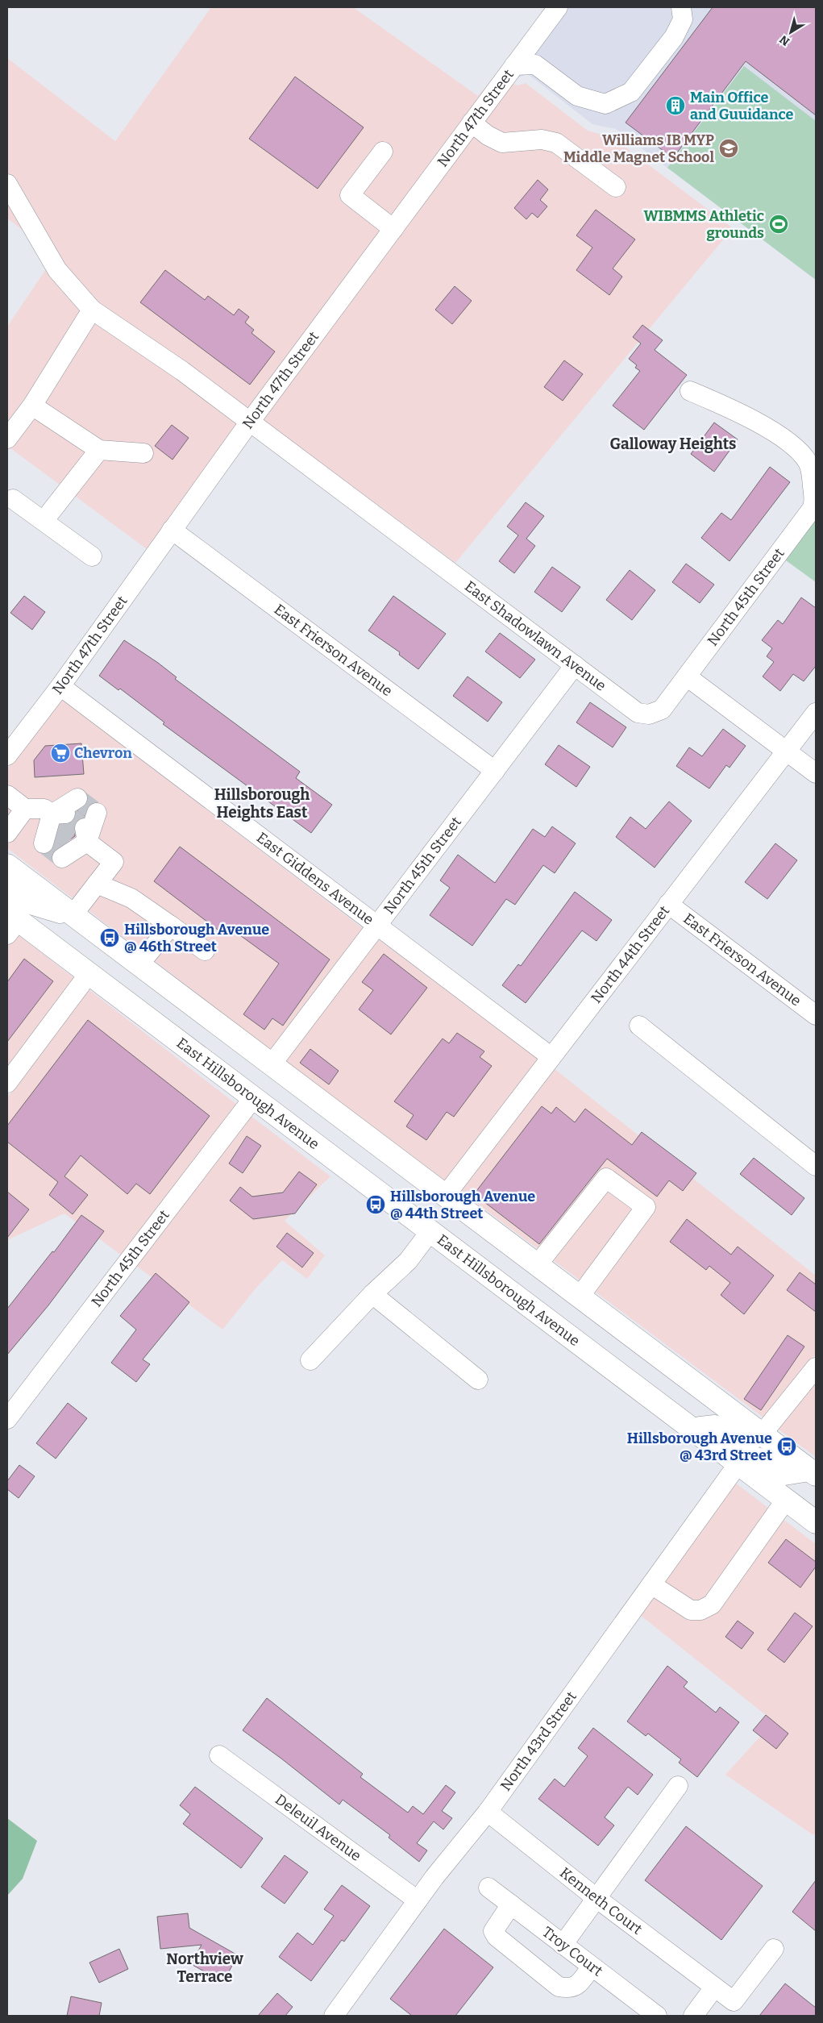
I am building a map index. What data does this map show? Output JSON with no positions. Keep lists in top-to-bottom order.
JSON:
{
  "streets": {
    "main road": ["East Hillsborough Avenue"],
    "street": [
      "North 47th Street",
      "North 45th Street",
      "East Shadowlawn Avenue",
      "East Frierson Avenue",
      "East Giddens Avenue",
      "North 44th Street",
      "North 43rd Street",
      "Deleuil Avenue",
      "Kenneth Court",
      "Troy Court"
    ]
  },
  "crossings": [
    ["North 47th Street", "East Shadowlawn Avenue"],
    ["North 47th Street", "East Frierson Avenue"],
    ["North 47th Street", "East Giddens Avenue"],
    ["North 45th Street", "East Shadowlawn Avenue"],
    ["North 45th Street", "East Frierson Avenue"],
    ["North 45th Street", "East Giddens Avenue"],
    ["North 45th Street", "East Hillsborough Avenue"],
    ["East Frierson Avenue", "North 44th Street"],
    ["East Giddens Avenue", "North 44th Street"],
    ["East Hillsborough Avenue", "North 43rd Street"],
    ["North 43rd Street", "Deleuil Avenue"],
    ["North 43rd Street", "Kenneth Court"]
  ],
  "districts": ["Galloway Heights", "Hillsborough Heights East", "Northview Terrace"],
  "places": {
    "building": ["Main Office and Guuidance"],
    "school or university": ["Williams IB MYP Middle Magnet School"],
    "sports": ["WIBMMS Athletic grounds"],
    "supermarket": ["Chevron"],
    "bus stop": ["Hillsborough Avenue @ 46th Street", "Hillsborough Avenue @ 44th Street", "Hillsborough Avenue @ 43rd Street"]
  },
  "north": "bottom left"
}
